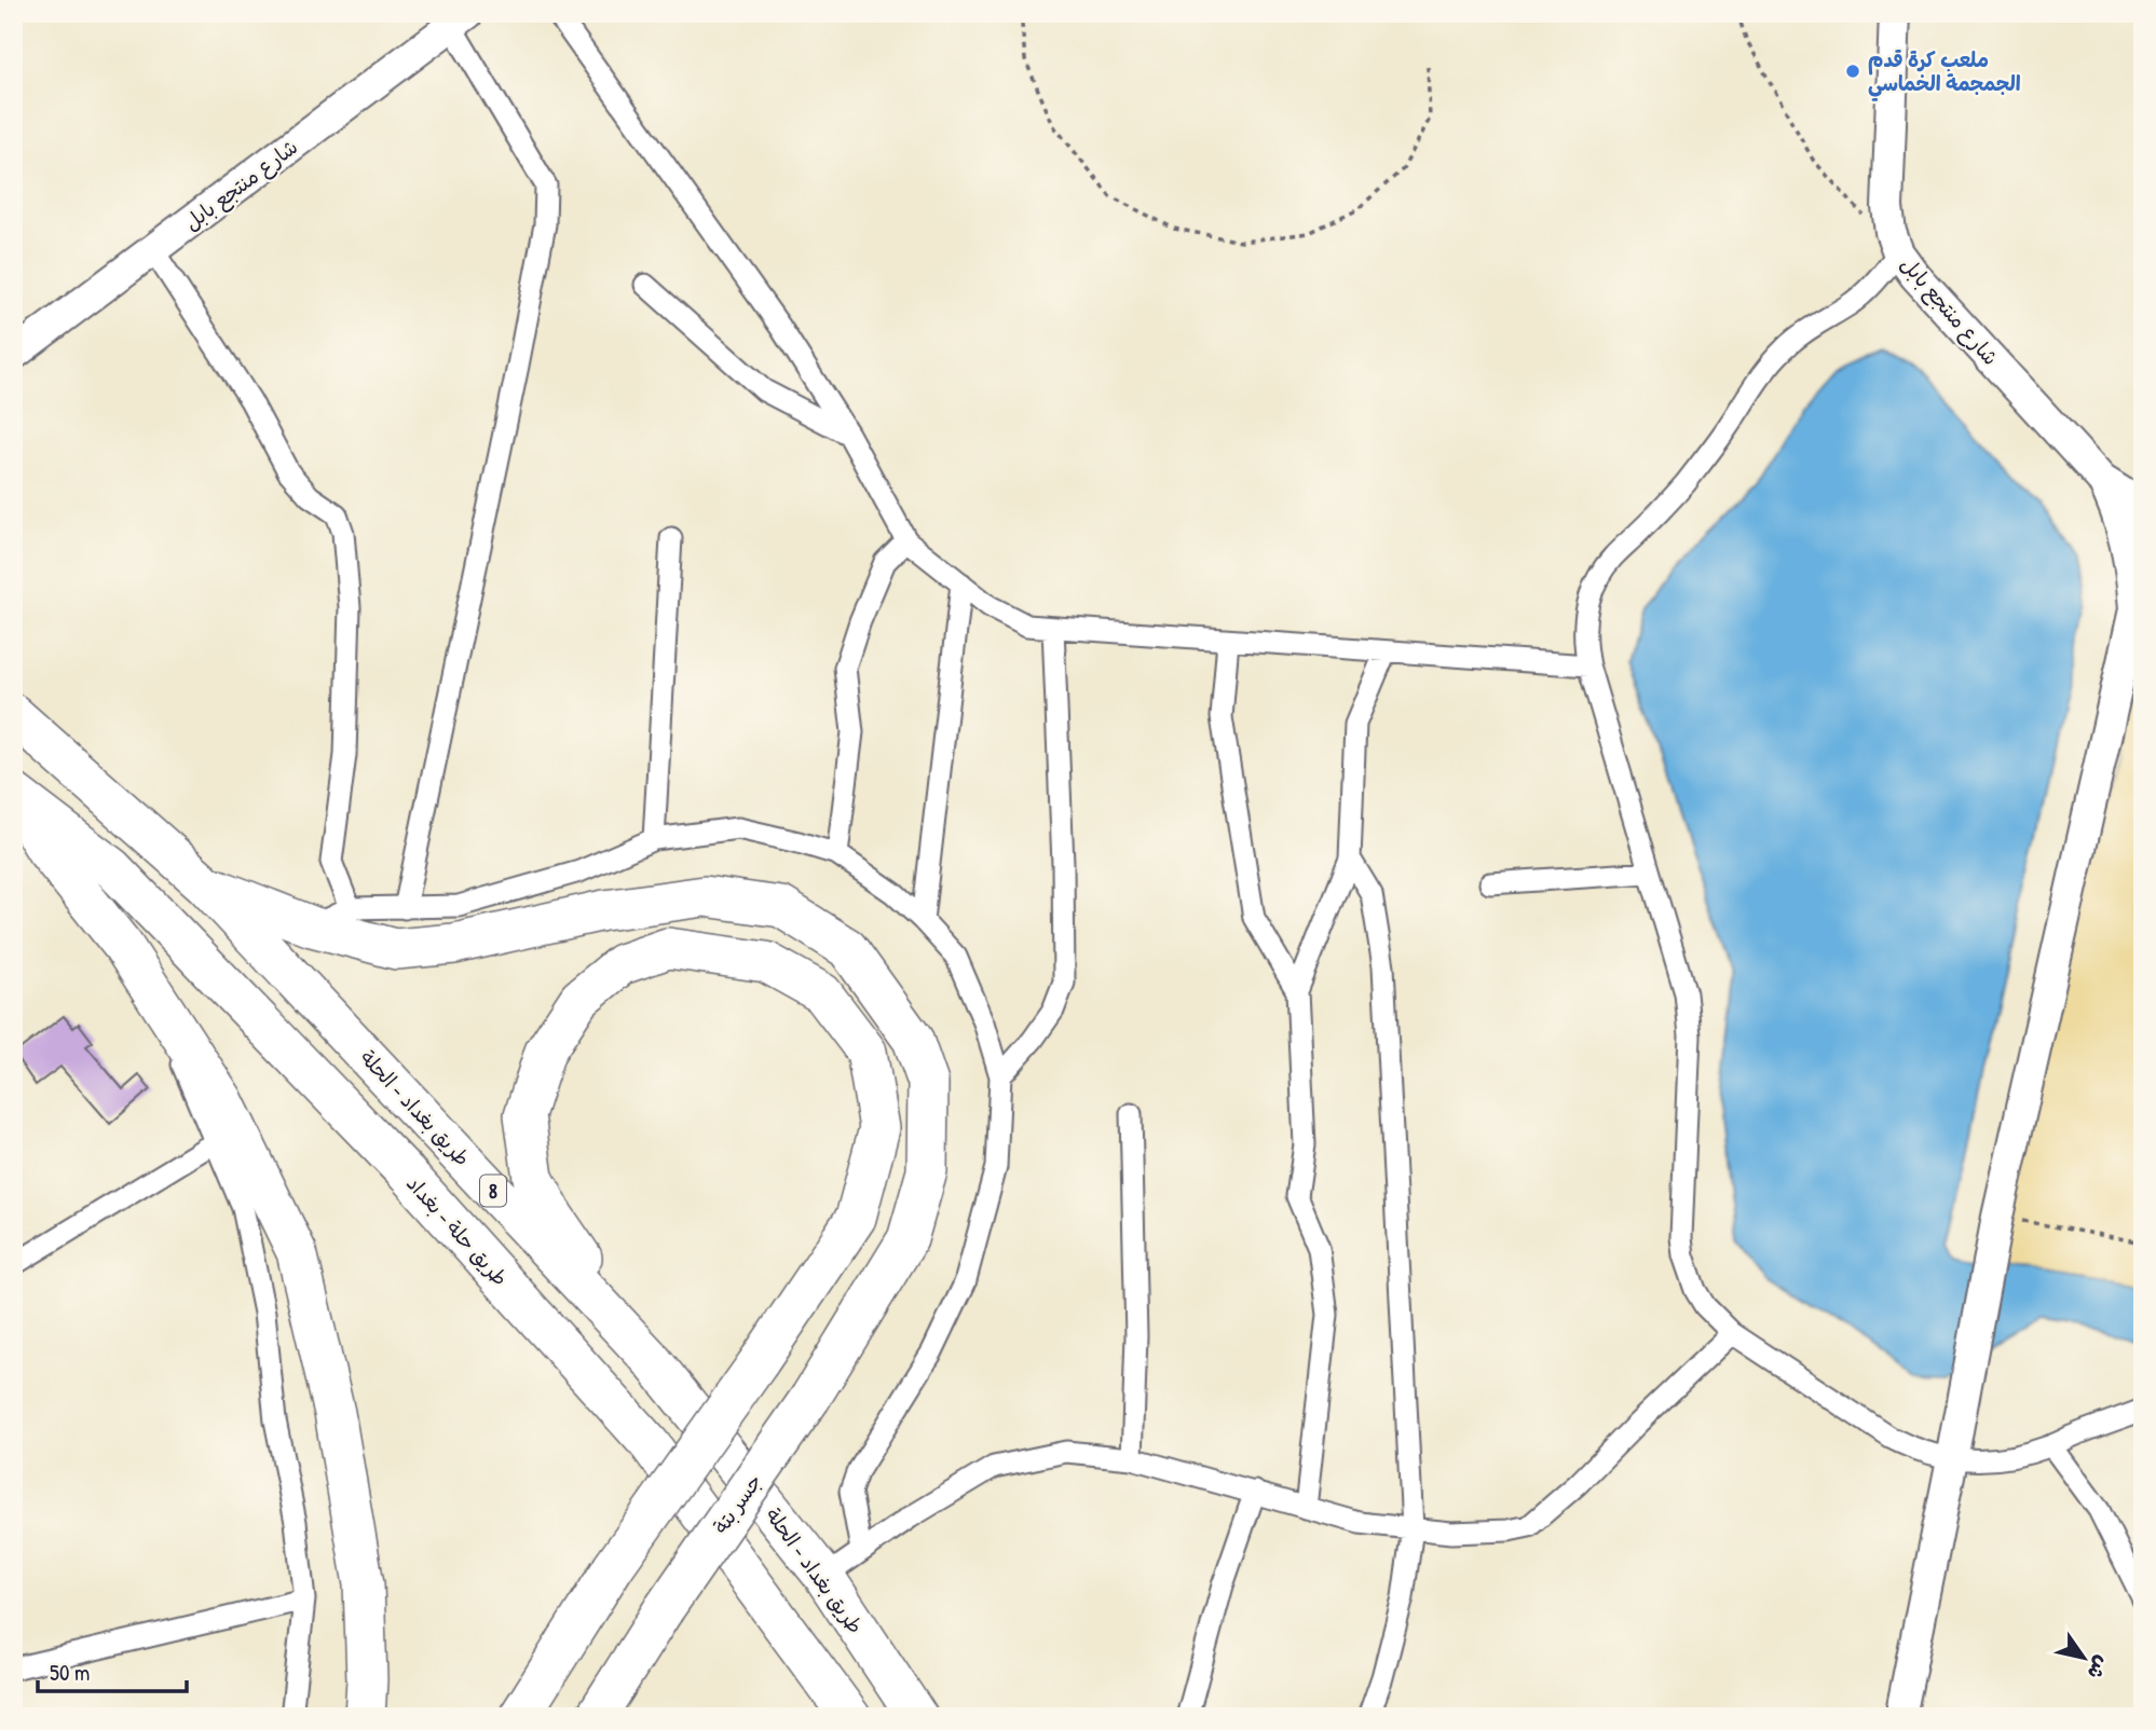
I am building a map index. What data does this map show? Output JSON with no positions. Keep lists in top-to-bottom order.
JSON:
{
  "streets": {
    "highway": [
      "طريق بغداد - الحلة",
      "8",
      "طريق حلة - بغداد",
      "جسر بتة"
    ],
    "street": ["شارع منتجع بابل"]
  },
  "crossings": [
    ["طريق بغداد - الحلة", "جسر بتة"]
  ],
  "places": ["ملعب كرة قدم الجمجمة الخماسي"],
  "scale_bar": "50 m",
  "north": "bottom right"
}
